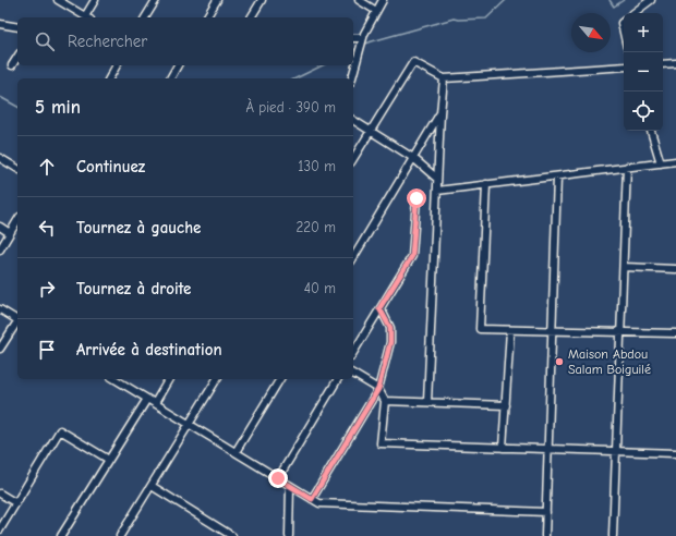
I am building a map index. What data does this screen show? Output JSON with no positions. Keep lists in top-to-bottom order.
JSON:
{
  "places": ["Maison Abdou Salam Boiguilé"],
  "north": "bottom right",
  "page": {
    "map_buttons": ["+", "−"],
    "search": "Rechercher",
    "heading": ["5 min", "À pied · 390 m"],
    "list": [
      ["Continuez", "130 m"],
      ["Tournez à gauche", "220 m"],
      ["Tournez à droite", "40 m"],
      "Arrivée à destination"
    ]
  }
}
